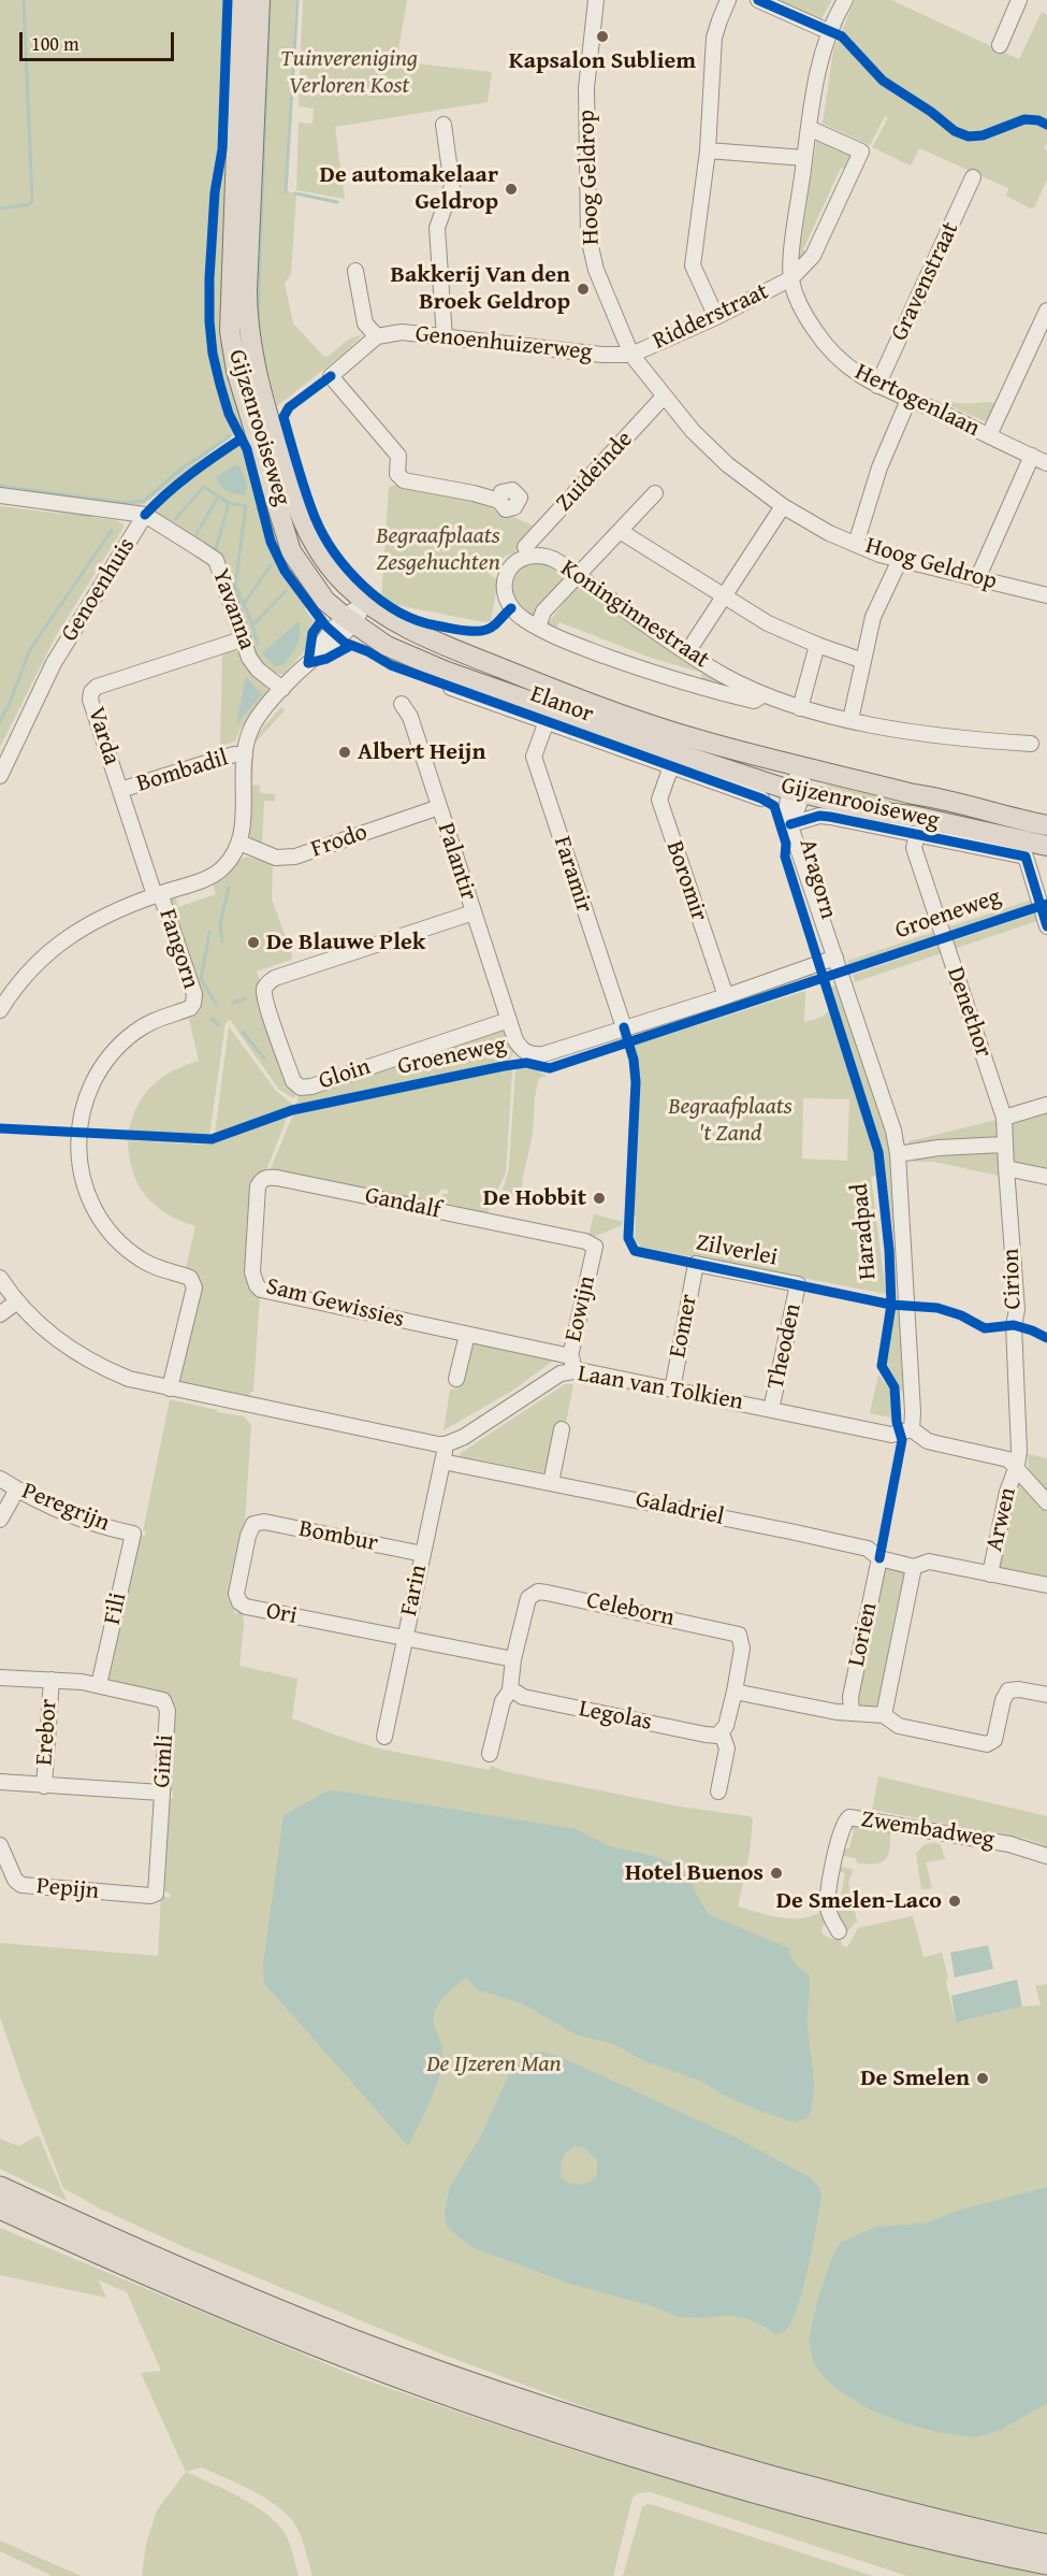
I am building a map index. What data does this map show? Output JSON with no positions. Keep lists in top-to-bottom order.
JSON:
{
  "streets": {
    "main road": ["Gijzenrooiseweg"],
    "street": [
      "Hoog Geldrop",
      "Gravenstraat",
      "Ridderstraat",
      "Genoenhuizerweg",
      "Hertogenlaan",
      "Zuideinde",
      "Genoenhuis",
      "Yavanna",
      "Koninginnestraat",
      "Elanor",
      "Varda",
      "Bombadil",
      "Frodo",
      "Palantir",
      "Faramir",
      "Aragorn",
      "Boromir",
      "Fangorn",
      "Denethor",
      "Gloin",
      "Gandalf",
      "Zilverlei",
      "Cirion",
      "Sam Gewissies",
      "Eowijn",
      "Eomer",
      "Theoden",
      "Laan van Tolkien",
      "Peregrijn",
      "Galadriel",
      "Arwen",
      "Bombur",
      "Farin",
      "Fili",
      "Celeborn",
      "Ori",
      "Lorien",
      "Legolas",
      "Erebor",
      "Gimli",
      "Zwembadweg",
      "Pepijn"
    ],
    "cycle path": ["Groeneweg", "Haradpad"]
  },
  "crossings": [
    ["Hoog Geldrop", "Ridderstraat"],
    ["Hoog Geldrop", "Genoenhuizerweg"],
    ["Hoog Geldrop", "Zuideinde"],
    ["Gravenstraat", "Hertogenlaan"],
    ["Ridderstraat", "Genoenhuizerweg"],
    ["Ridderstraat", "Hertogenlaan"],
    ["Gijzenrooiseweg", "Aragorn"],
    ["Gijzenrooiseweg", "Denethor"],
    ["Genoenhuis", "Yavanna"],
    ["Yavanna", "Varda"],
    ["Elanor", "Faramir"],
    ["Elanor", "Boromir"],
    ["Varda", "Bombadil"],
    ["Varda", "Fangorn"],
    ["Frodo", "Palantir"],
    ["Palantir", "Faramir"],
    ["Palantir", "Gloin"],
    ["Aragorn", "Laan van Tolkien"],
    ["Denethor", "Cirion"],
    ["Gandalf", "Sam Gewissies"],
    ["Gandalf", "Eowijn"],
    ["Zilverlei", "Eomer"],
    ["Zilverlei", "Theoden"],
    ["Cirion", "Arwen"],
    ["Sam Gewissies", "Eowijn"],
    ["Sam Gewissies", "Laan van Tolkien"],
    ["Eowijn", "Laan van Tolkien"],
    ["Eomer", "Laan van Tolkien"],
    ["Theoden", "Laan van Tolkien"],
    ["Laan van Tolkien", "Farin"],
    ["Peregrijn", "Fili"],
    ["Galadriel", "Arwen"],
    ["Galadriel", "Farin"],
    ["Galadriel", "Lorien"],
    ["Arwen", "Lorien"],
    ["Bombur", "Farin"],
    ["Bombur", "Ori"],
    ["Farin", "Ori"],
    ["Fili", "Gimli"],
    ["Erebor", "Gimli"],
    ["Gimli", "Pepijn"]
  ],
  "parks": [
    "Tuinvereniging Verloren Kost",
    "Begraafplaats Zesgehuchten",
    "Begraafplaats 't Zand",
    "De IJzeren Man"
  ],
  "places": [
    "Kapsalon Subliem",
    "De automakelaar Geldrop",
    "Bakkerij Van den Broek Geldrop",
    "Albert Heijn",
    "De Blauwe Plek",
    "De Hobbit",
    "Hotel Buenos",
    "De Smelen-Laco",
    "De Smelen"
  ],
  "scale_bar": "100 m"
}
